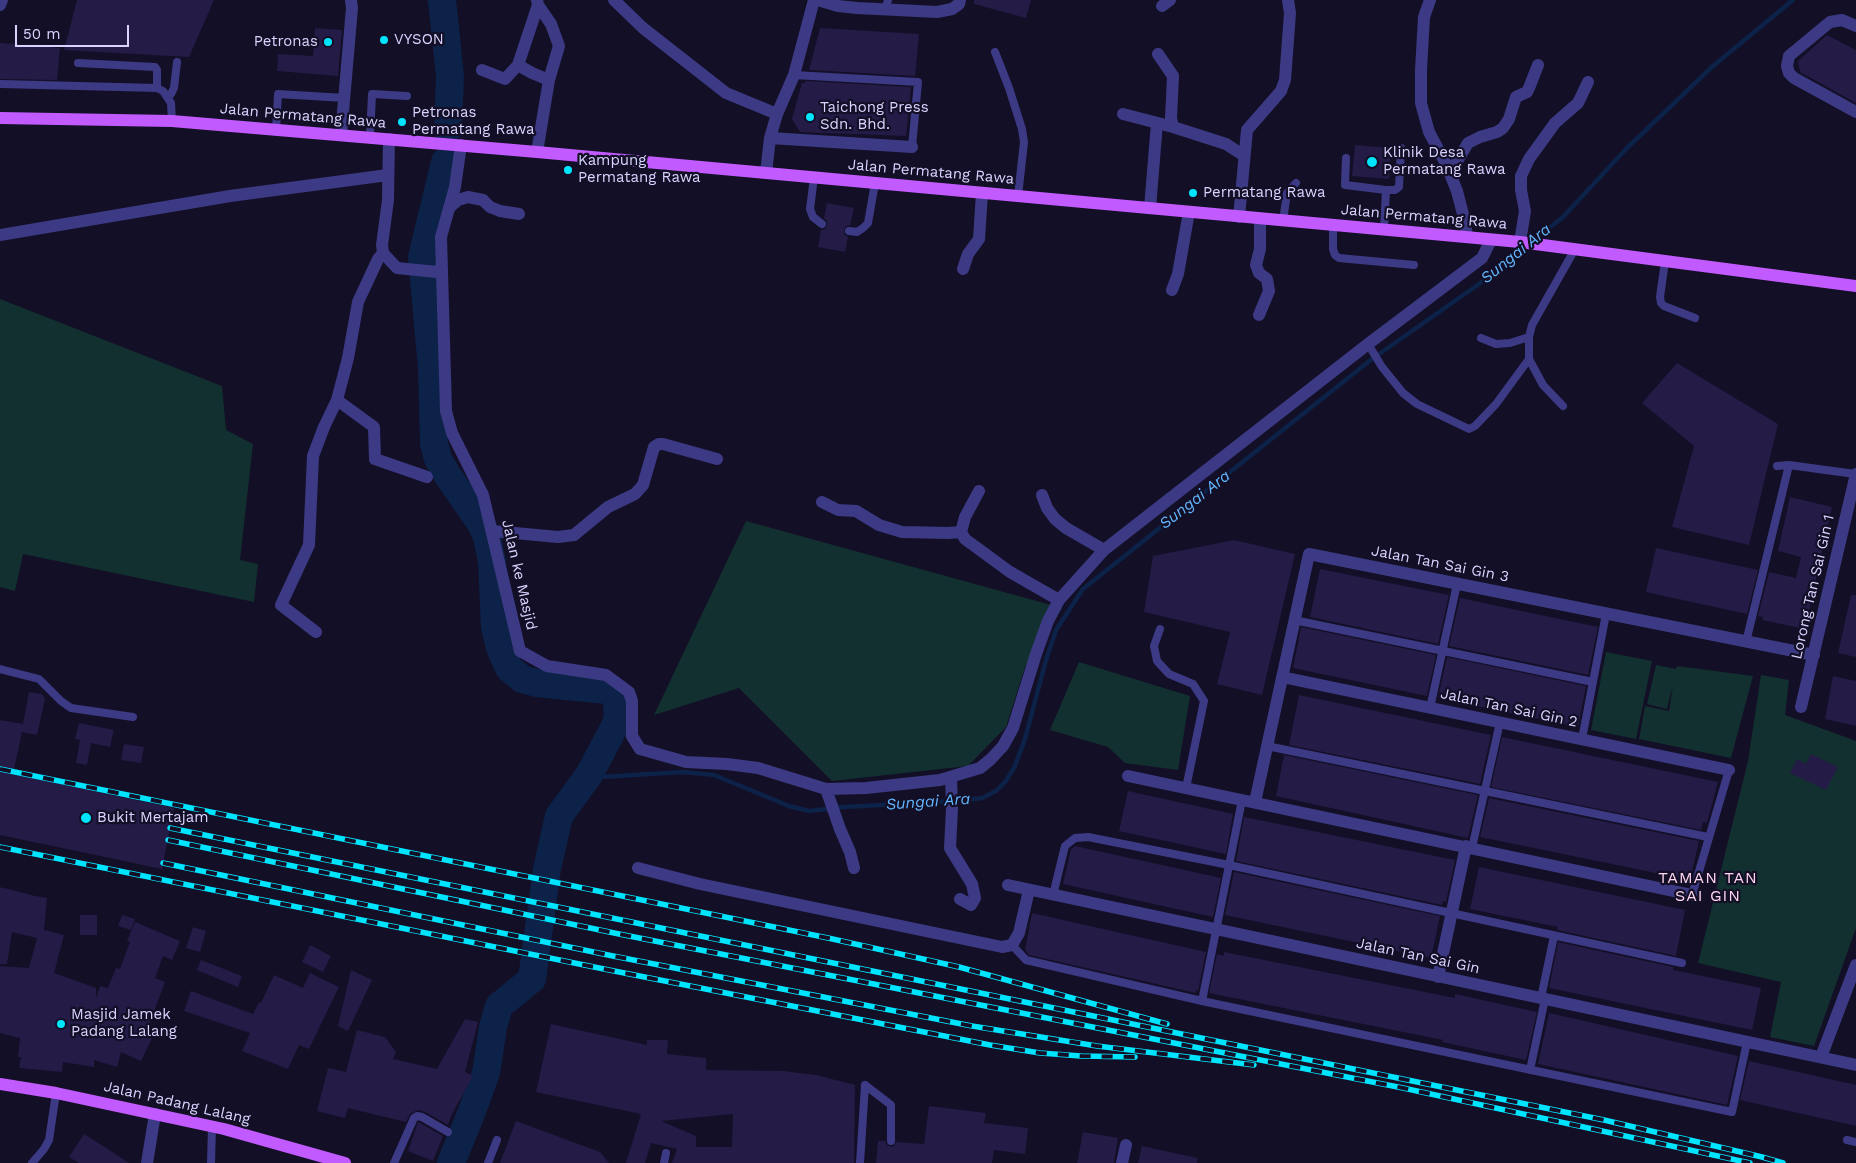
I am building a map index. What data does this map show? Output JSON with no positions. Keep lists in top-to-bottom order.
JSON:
{
  "streets": {
    "main road": ["Jalan Permatang Rawa", "Jalan Padang Lalang"],
    "street": [
      "Jalan Tan Sai Gin 3",
      "Jalan ke Masjid",
      "Lorong Tan Sai Gin 1",
      "Jalan Tan Sai Gin 2",
      "Jalan Tan Sai Gin"
    ]
  },
  "crossings": [
    ["Jalan Permatang Rawa", "Jalan ke Masjid"],
    ["Jalan Tan Sai Gin 3", "Lorong Tan Sai Gin 1"],
    ["Jalan Tan Sai Gin 3", "Jalan Tan Sai Gin 2"]
  ],
  "districts": ["TAMAN TAN SAI GIN"],
  "water": ["Sungai Ara"],
  "places": [
    "VYSON",
    "Petronas",
    "Taichong Press Sdn. Bhd.",
    "Petronas Permatang Rawa",
    "Klinik Desa Permatang Rawa",
    "Kampung Permatang Rawa",
    "Permatang Rawa",
    "Bukit Mertajam",
    "Masjid Jamek Padang Lalang"
  ],
  "scale_bar": "50 m"
}
